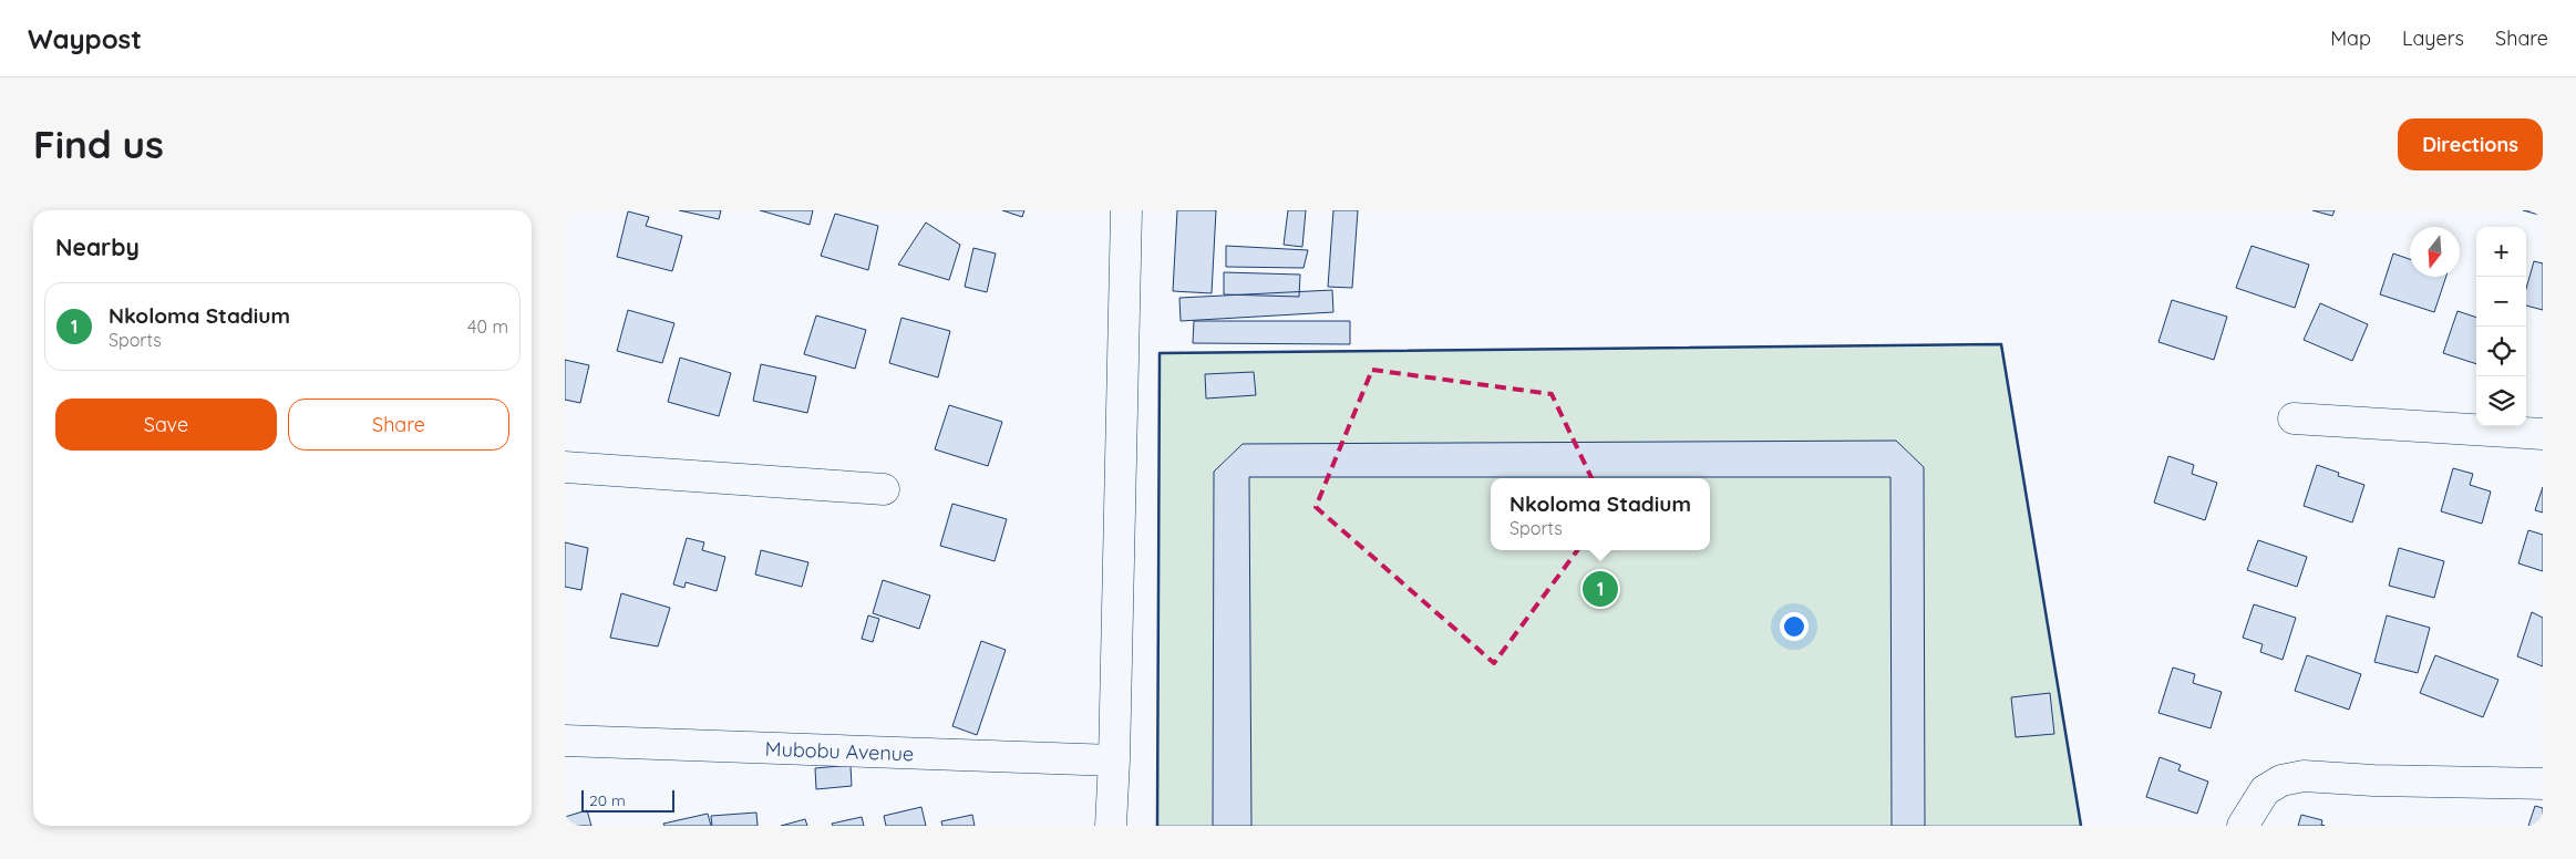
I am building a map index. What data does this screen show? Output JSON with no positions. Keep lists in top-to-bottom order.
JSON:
{
  "streets": {
    "street": ["Mubobu Avenue"]
  },
  "scale_bar": "20 m",
  "north": "bottom",
  "page": {
    "header": "Waypost",
    "nav": ["Map", "Layers", "Share"],
    "buttons": [
      "Directions",
      ["Save", "Share"]
    ],
    "title": "Find us",
    "heading": "Nearby",
    "map_buttons": ["+", "−"],
    "list": [
      {
        "mark": "1",
        "name": "Nkoloma Stadium",
        "note": "Sports",
        "value": "40 m"
      }
    ],
    "popup": ["Nkoloma Stadium", "Sports"],
    "pins": "1",
    "scale": "20 m"
  }
}
